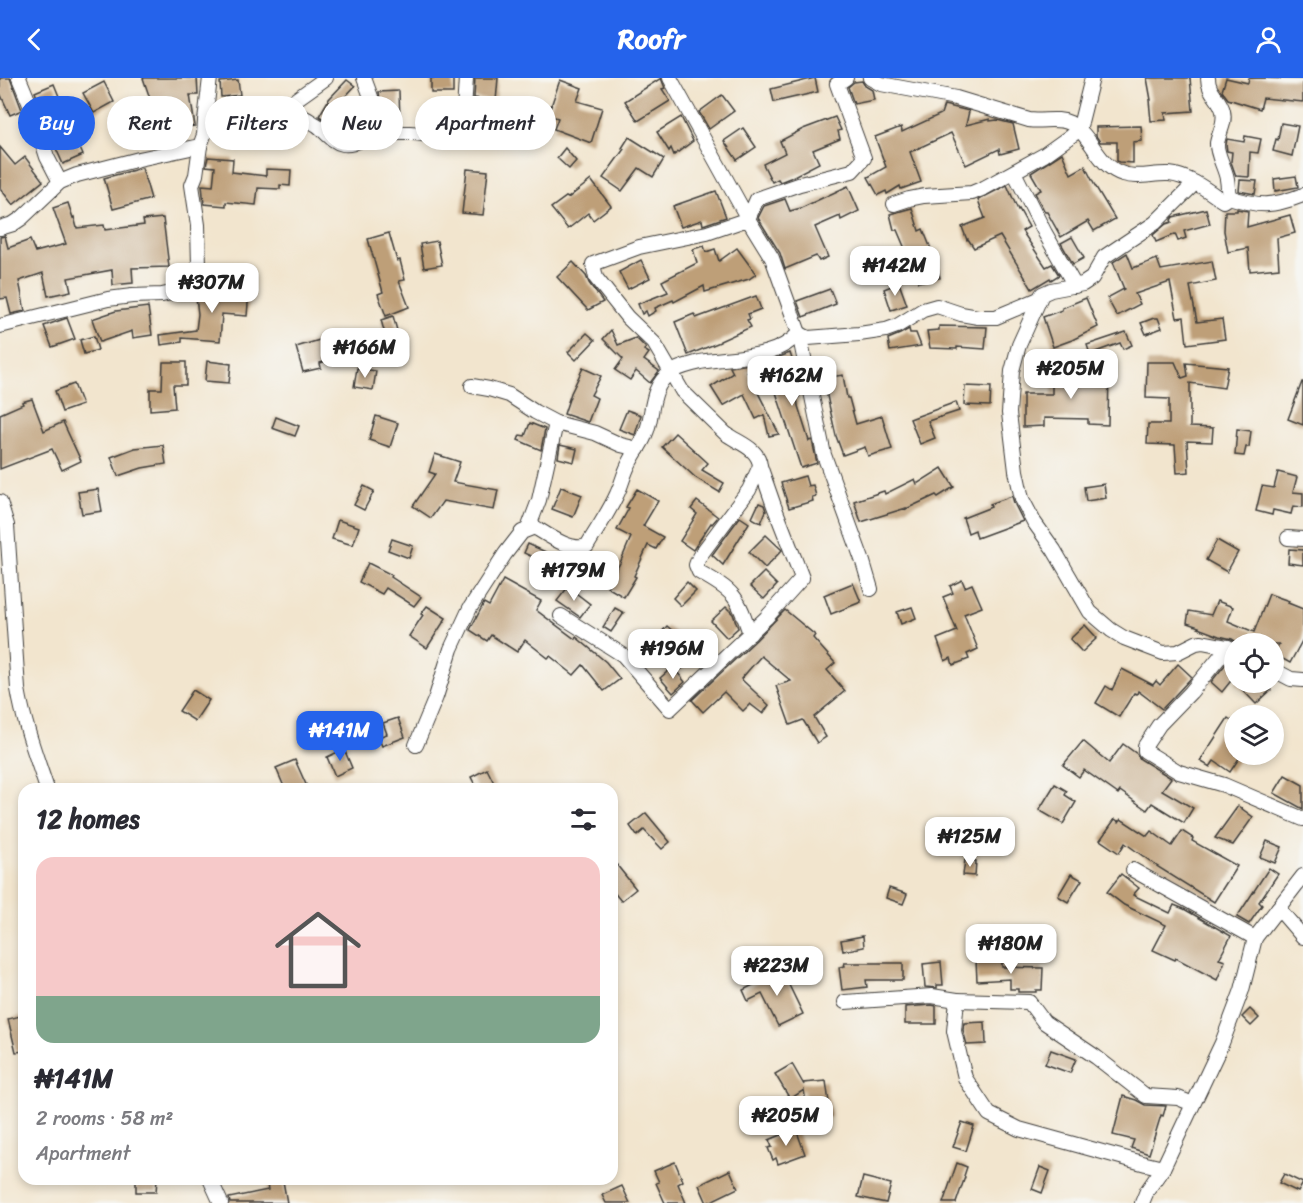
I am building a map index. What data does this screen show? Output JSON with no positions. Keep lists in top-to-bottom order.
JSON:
{
  "page": {
    "header": "Roofr",
    "chip": [
      "Buy",
      "Rent",
      "Filters",
      "New",
      "Apartment"
    ],
    "price": [
      "₦142M",
      "₦307M",
      "₦166M",
      "₦205M",
      "₦162M",
      "₦179M",
      "₦196M",
      "₦141M",
      "₦125M",
      "₦180M",
      "₦223M",
      "₦205M"
    ],
    "heading": "12 homes",
    "list": [
      {
        "name": "₦141M",
        "note": "2 rooms · 58 m² · Apartment"
      }
    ]
  }
}
